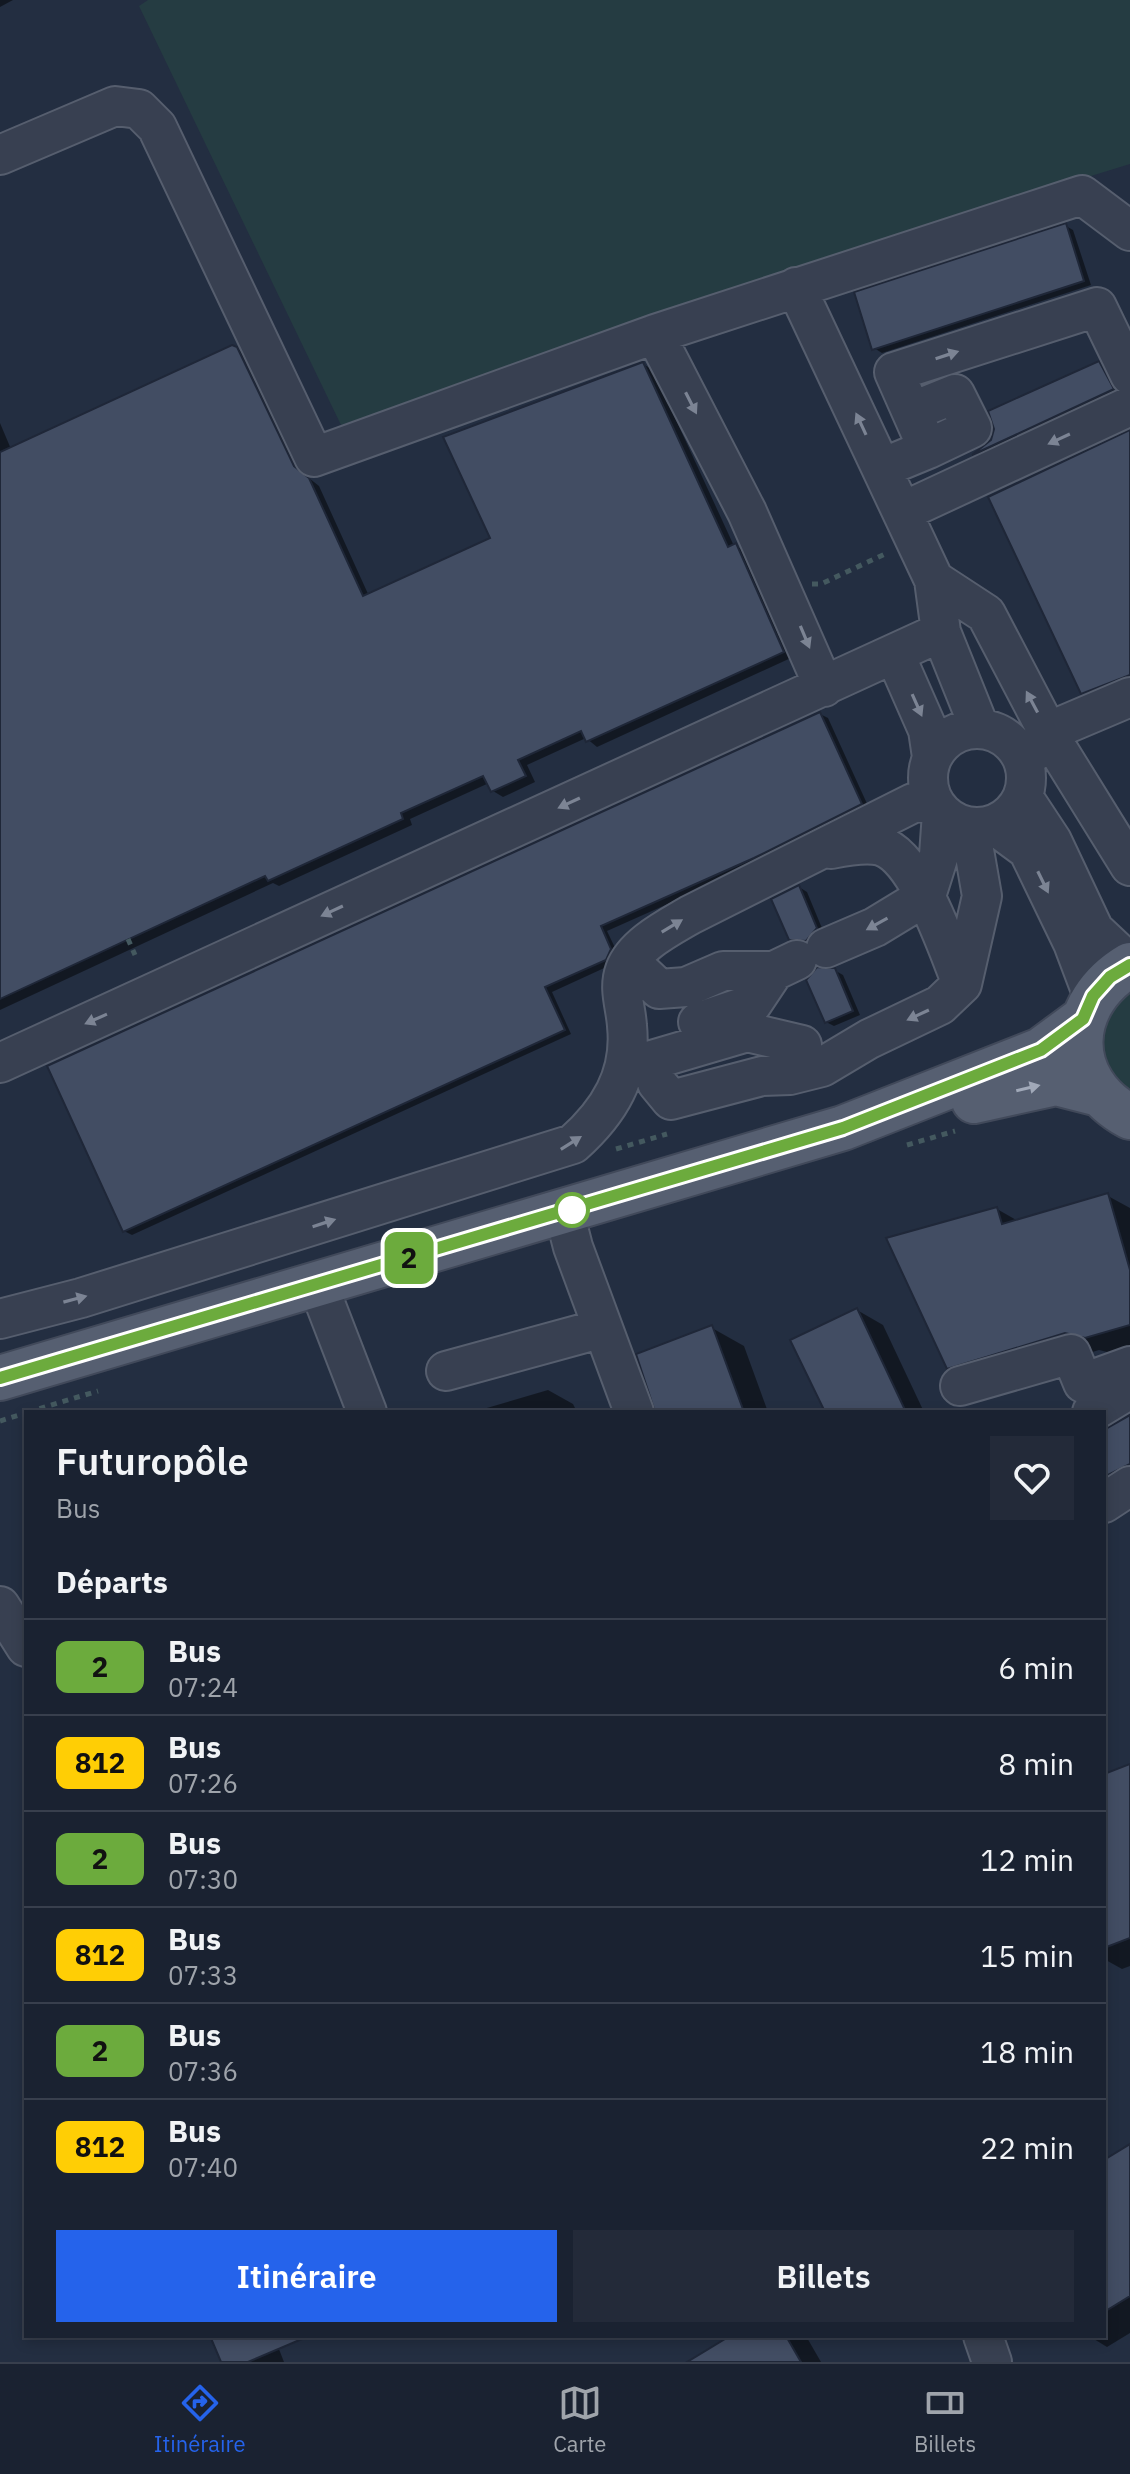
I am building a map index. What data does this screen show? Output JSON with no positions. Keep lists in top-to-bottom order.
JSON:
{
  "lines": ["bus line 2"],
  "page": {
    "on_map": "2",
    "heading": [
      ["Futuropôle", "Bus"],
      "Départs"
    ],
    "list": [
      {
        "mark": "2",
        "name": "Bus",
        "note": "07:24",
        "value": "6 min"
      },
      {
        "mark": "812",
        "name": "Bus",
        "note": "07:26",
        "value": "8 min"
      },
      {
        "mark": "2",
        "name": "Bus",
        "note": "07:30",
        "value": "12 min"
      },
      {
        "mark": "812",
        "name": "Bus",
        "note": "07:33",
        "value": "15 min"
      },
      {
        "mark": "2",
        "name": "Bus",
        "note": "07:36",
        "value": "18 min"
      },
      {
        "mark": "812",
        "name": "Bus",
        "note": "07:40",
        "value": "22 min"
      }
    ],
    "buttons": ["Itinéraire", "Billets"],
    "tabs": ["Itinéraire", "Carte", "Billets"]
  }
}
